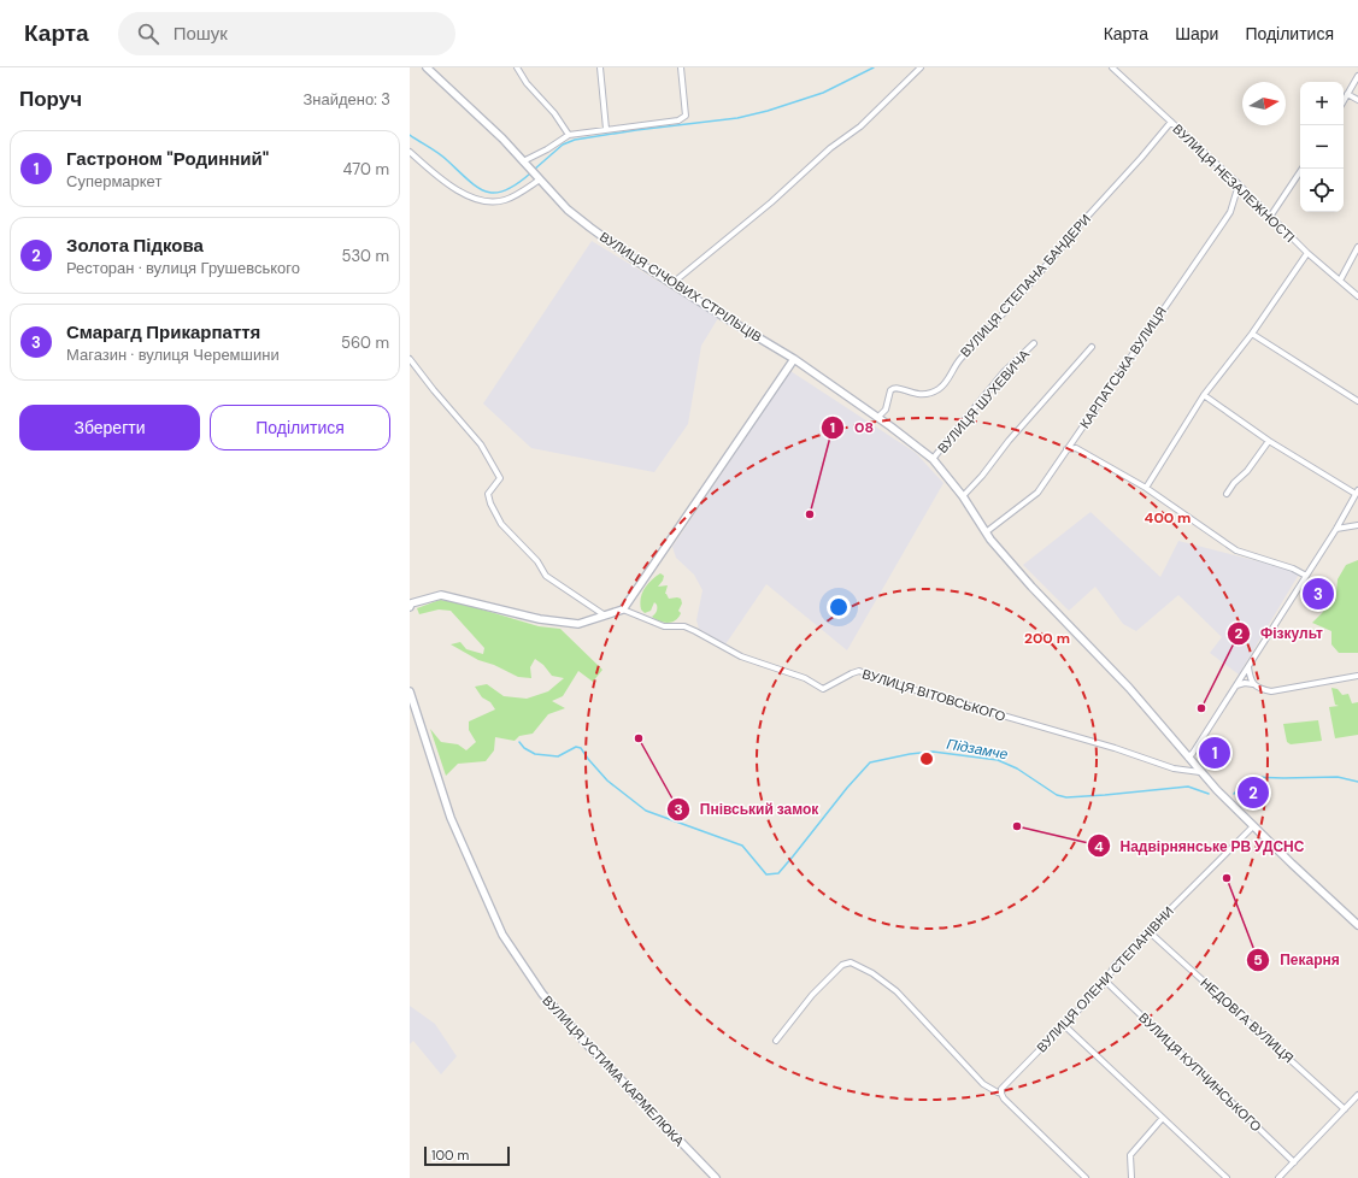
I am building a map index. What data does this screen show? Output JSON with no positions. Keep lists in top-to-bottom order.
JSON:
{
  "streets": {
    "street": [
      "ВУЛИЦЯ НЕЗАЛЕЖНОСТІ",
      "ВУЛИЦЯ СТЕПАНА БАНДЕРИ",
      "ВУЛИЦЯ СІЧОВИХ СТРІЛЬЦІВ",
      "КАРПАТСЬКА ВУЛИЦЯ",
      "ВУЛИЦЯ ШУХЕВИЧА",
      "ВУЛИЦЯ ВІТОВСЬКОГО",
      "ВУЛИЦЯ ОЛЕНИ СТЕПАНІВНИ",
      "НЕДОВГА ВУЛИЦЯ",
      "ВУЛИЦЯ УСТИМА КАРМЕЛЮКА",
      "ВУЛИЦЯ КУПЧИНСЬКОГО"
    ]
  },
  "crossings": [
    ["ВУЛИЦЯ НЕЗАЛЕЖНОСТІ", "ВУЛИЦЯ СТЕПАНА БАНДЕРИ"],
    ["ВУЛИЦЯ НЕЗАЛЕЖНОСТІ", "КАРПАТСЬКА ВУЛИЦЯ"],
    ["ВУЛИЦЯ СТЕПАНА БАНДЕРИ", "ВУЛИЦЯ СІЧОВИХ СТРІЛЬЦІВ"],
    ["ВУЛИЦЯ СІЧОВИХ СТРІЛЬЦІВ", "КАРПАТСЬКА ВУЛИЦЯ"],
    ["ВУЛИЦЯ СІЧОВИХ СТРІЛЬЦІВ", "ВУЛИЦЯ ШУХЕВИЧА"],
    ["ВУЛИЦЯ СІЧОВИХ СТРІЛЬЦІВ", "ВУЛИЦЯ ВІТОВСЬКОГО"],
    ["ВУЛИЦЯ СІЧОВИХ СТРІЛЬЦІВ", "ВУЛИЦЯ ОЛЕНИ СТЕПАНІВНИ"],
    ["ВУЛИЦЯ ОЛЕНИ СТЕПАНІВНИ", "НЕДОВГА ВУЛИЦЯ"],
    ["ВУЛИЦЯ ОЛЕНИ СТЕПАНІВНИ", "ВУЛИЦЯ КУПЧИНСЬКОГО"]
  ],
  "water": ["Підзамче"],
  "places": [
    "08",
    "Фізкульт",
    "Пнівський замок",
    "Надвірнянське РВ УДСНС",
    "Пекарня"
  ],
  "scale_bar": "100 m",
  "north": "right",
  "page": {
    "header": "Карта",
    "search": "Пошук",
    "nav": ["Карта", "Шари", "Поділитися"],
    "heading": ["Поруч", "Знайдено: 3"],
    "map_buttons": ["+", "−"],
    "list": [
      {
        "mark": "1",
        "name": "Гастроном \"Родинний\"",
        "note": "Супермаркет",
        "value": "470 m"
      },
      {
        "mark": "2",
        "name": "Золота Підкова",
        "note": "Ресторан · вулиця Грушевського",
        "value": "530 m"
      },
      {
        "mark": "3",
        "name": "Смарагд Прикарпаття",
        "note": "Магазин · вулиця Черемшини",
        "value": "560 m"
      }
    ],
    "buttons": ["Зберегти", "Поділитися"],
    "pins": ["3", "1", "2"],
    "scale": "100 m"
  },
  "rings": ["400 m", "200 m"]
}
